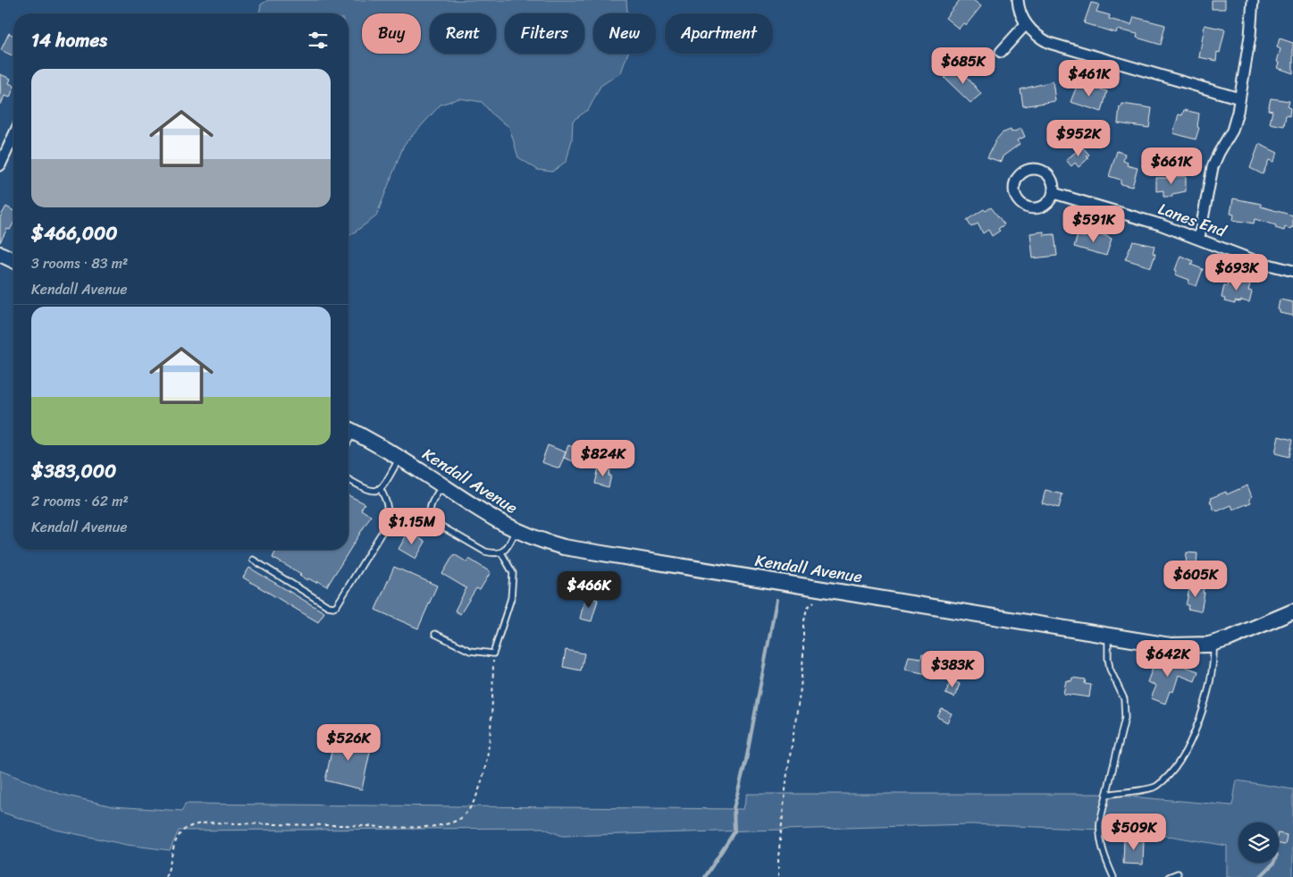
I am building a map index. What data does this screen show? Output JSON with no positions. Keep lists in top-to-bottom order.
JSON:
{
  "streets": {
    "main road": ["Kendall Avenue"],
    "street": ["Lanes End"]
  },
  "page": {
    "chip": [
      "Buy",
      "Rent",
      "Filters",
      "New",
      "Apartment"
    ],
    "heading": "14 homes",
    "price": [
      "$685K",
      "$461K",
      "$952K",
      "$661K",
      "$591K",
      "$693K",
      "$824K",
      "$1.15M",
      "$605K",
      "$466K",
      "$642K",
      "$383K",
      "$526K",
      "$509K"
    ],
    "list": [
      {
        "name": "$466,000",
        "note": "3 rooms · 83 m² · Kendall Avenue"
      },
      {
        "name": "$383,000",
        "note": "2 rooms · 62 m² · Kendall Avenue"
      }
    ]
  }
}
